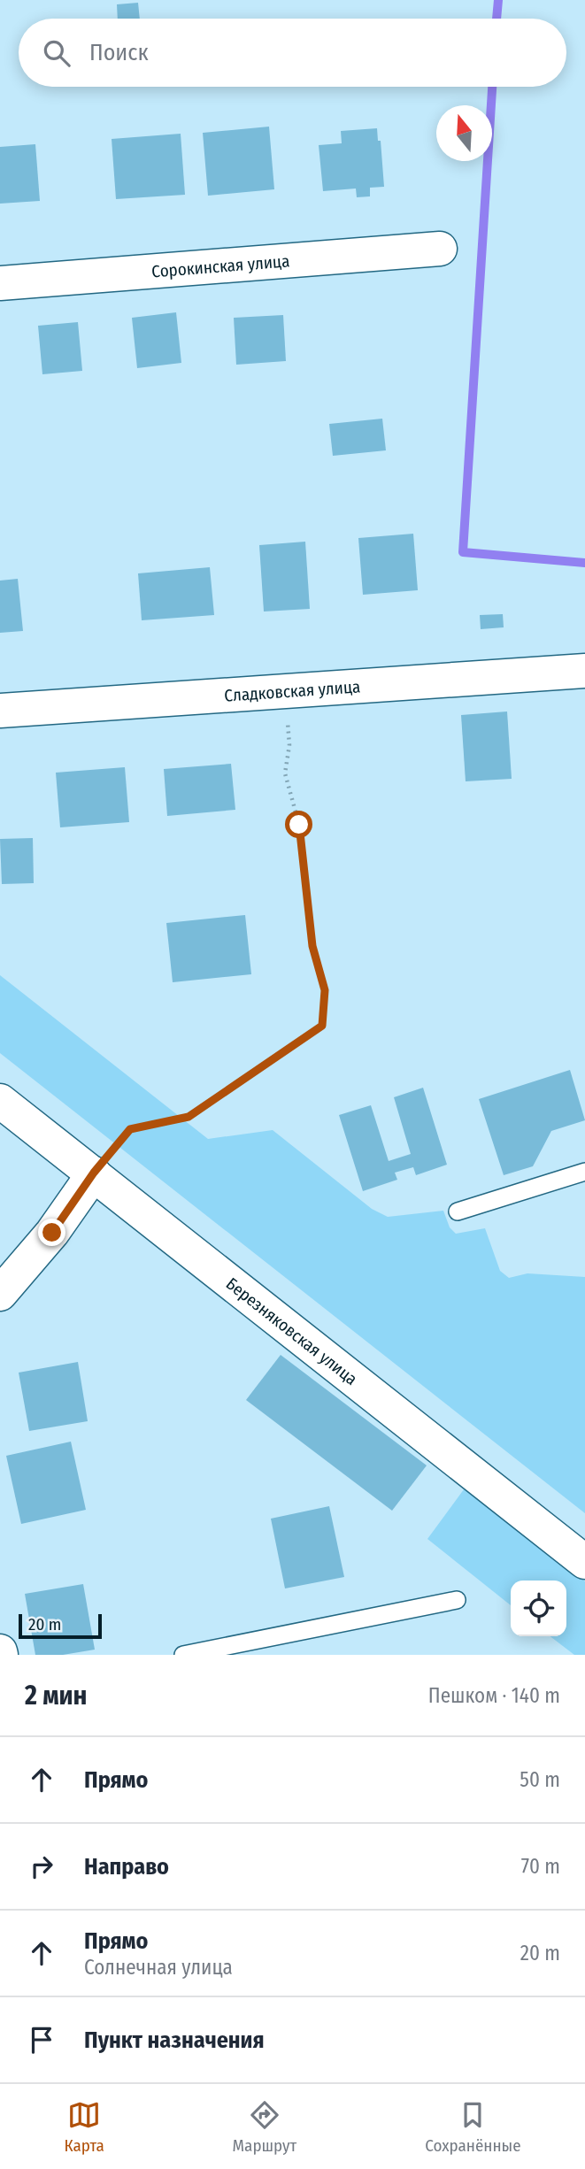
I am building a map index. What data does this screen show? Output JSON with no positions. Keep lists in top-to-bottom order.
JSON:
{
  "streets": {
    "street": ["Сорокинская улица", "Сладковская улица", "Березняковская улица"]
  },
  "scale_bar": "20 m",
  "north": "top",
  "page": {
    "search": "Поиск",
    "scale": "20 m",
    "heading": ["2 мин", "Пешком · 140 m"],
    "list": [
      ["Прямо", "50 m"],
      ["Направо", "70 m"],
      ["Прямо", "Солнечная улица", "20 m"],
      "Пункт назначения"
    ],
    "nav": ["Карта", "Маршрут", "Сохранённые"]
  }
}
